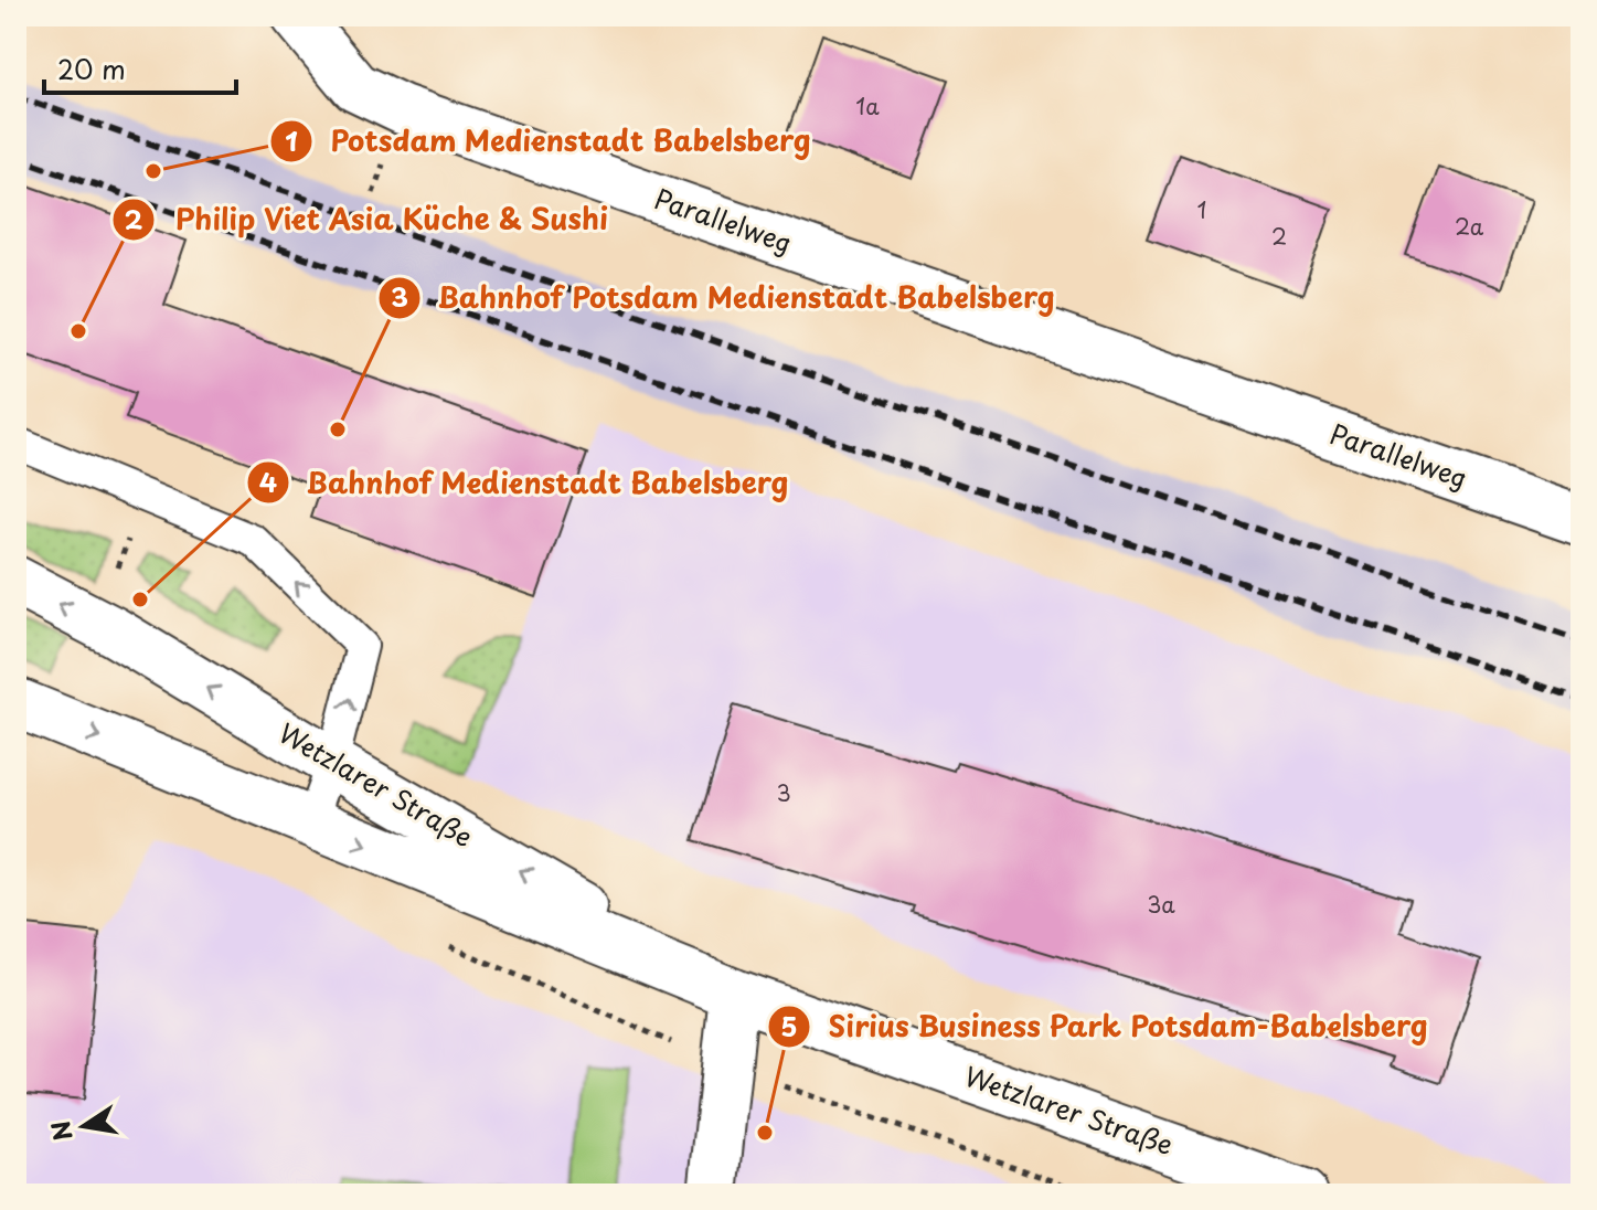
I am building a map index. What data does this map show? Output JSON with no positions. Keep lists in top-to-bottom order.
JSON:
{
  "streets": {
    "street": ["Parallelweg", "Wetzlarer Straße"]
  },
  "places": [
    "Potsdam Medienstadt Babelsberg",
    "Philip Viet Asia Küche & Sushi",
    "Bahnhof Potsdam Medienstadt Babelsberg",
    "Bahnhof Medienstadt Babelsberg",
    "Sirius Business Park Potsdam-Babelsberg"
  ],
  "house_numbers": [
    "1a",
    "1",
    "2a",
    "2",
    "3",
    "3a"
  ],
  "scale_bar": "20 m",
  "north": "left"
}
